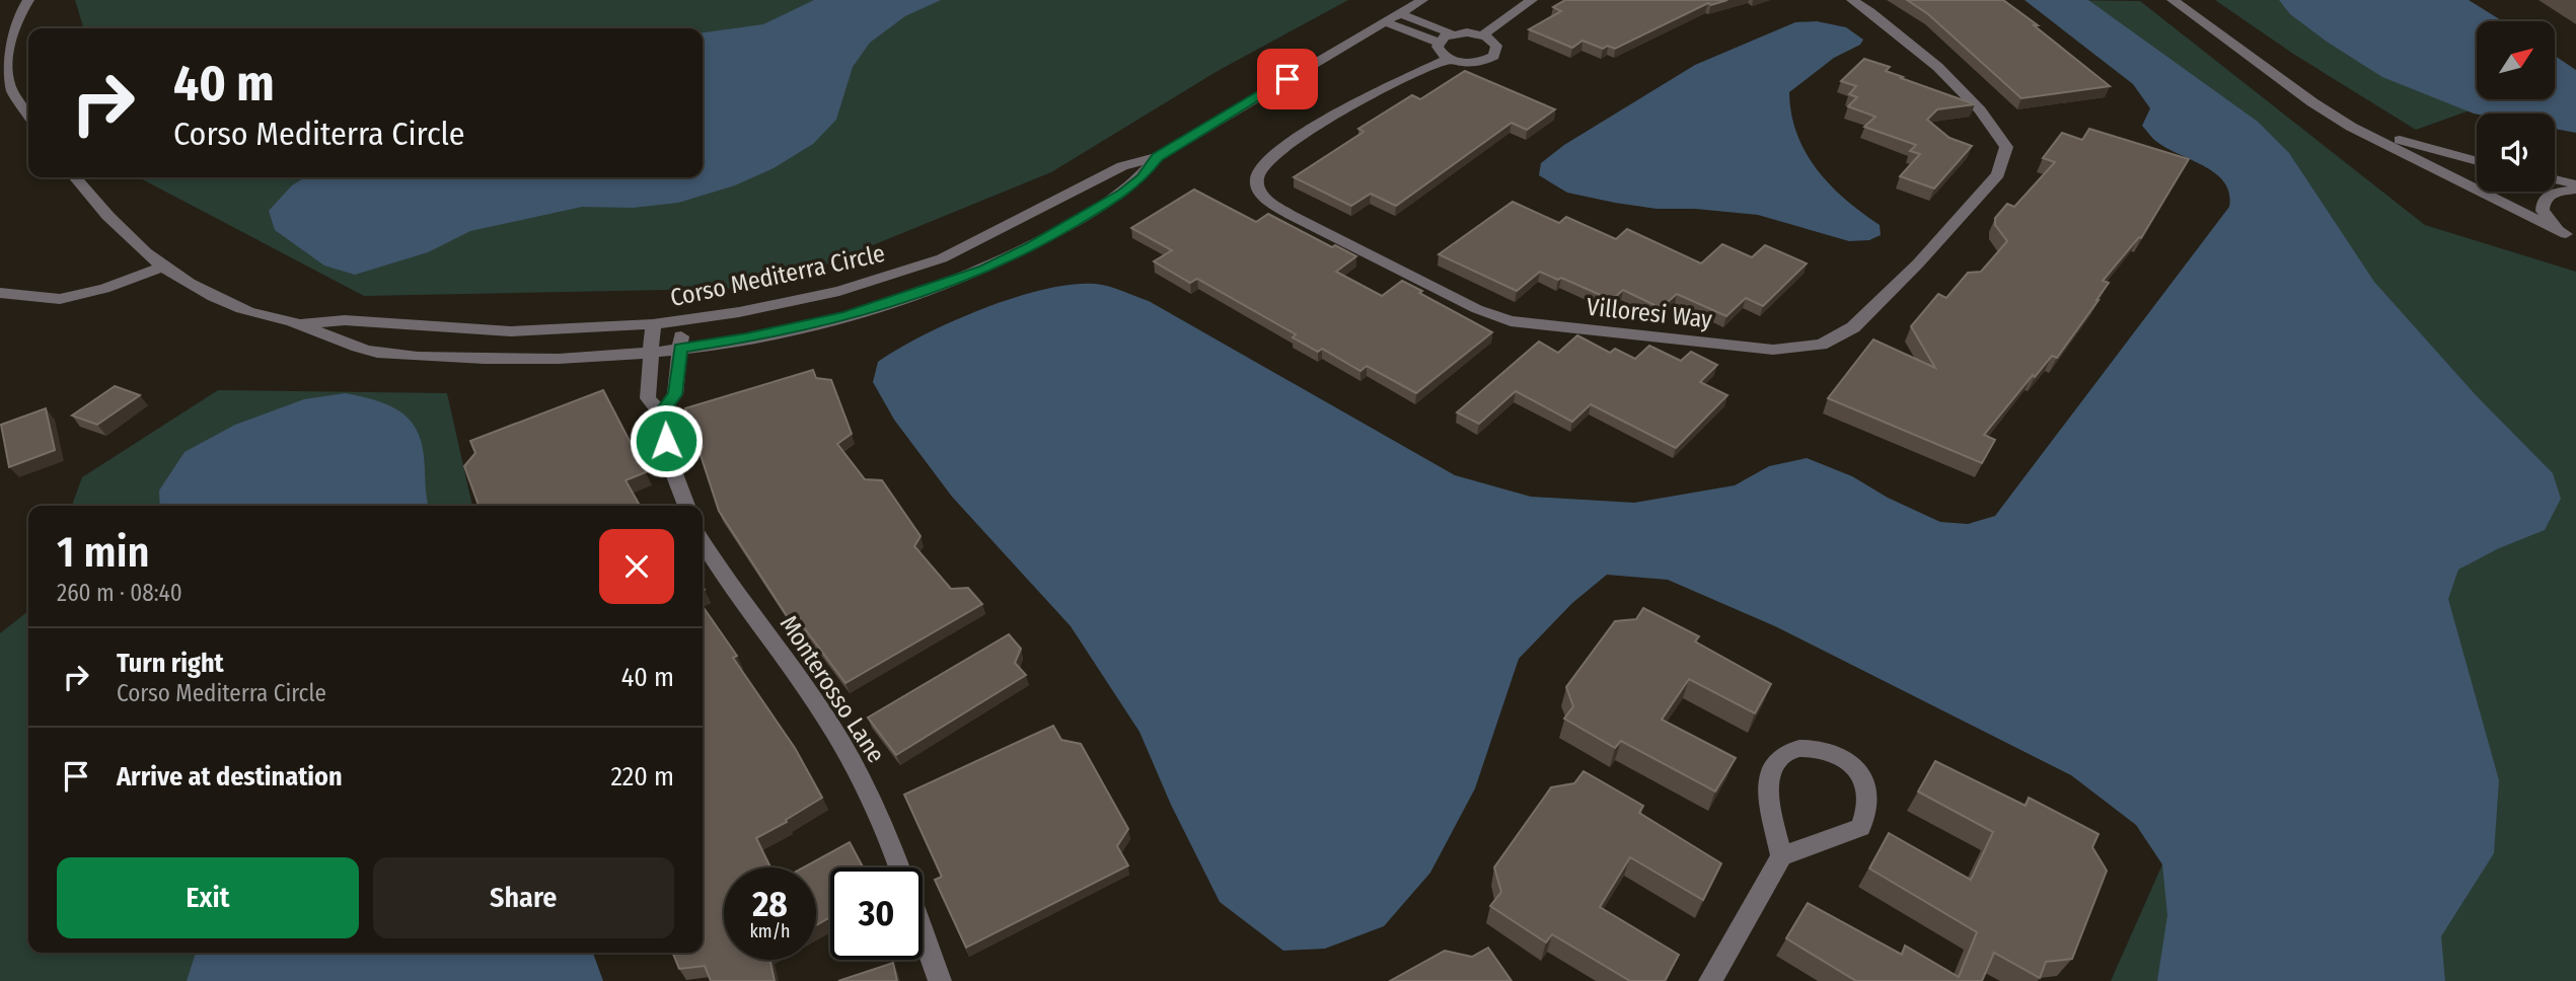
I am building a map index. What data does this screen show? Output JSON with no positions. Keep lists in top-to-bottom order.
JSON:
{
  "streets": {
    "street": ["Corso Mediterra Circle", "Villoresi Way", "Monterosso Lane"]
  },
  "north": "top right",
  "page": {
    "turn": ["40 m", "Corso Mediterra Circle"],
    "heading": ["1 min", "260 m · 08:40"],
    "list": [
      {
        "name": "Turn right",
        "note": "Corso Mediterra Circle",
        "value": "40 m"
      },
      {
        "name": "Arrive at destination",
        "value": "220 m"
      }
    ],
    "buttons": ["Exit", "Share"],
    "speed": "28 km/h",
    "limit": "30"
  }
}
